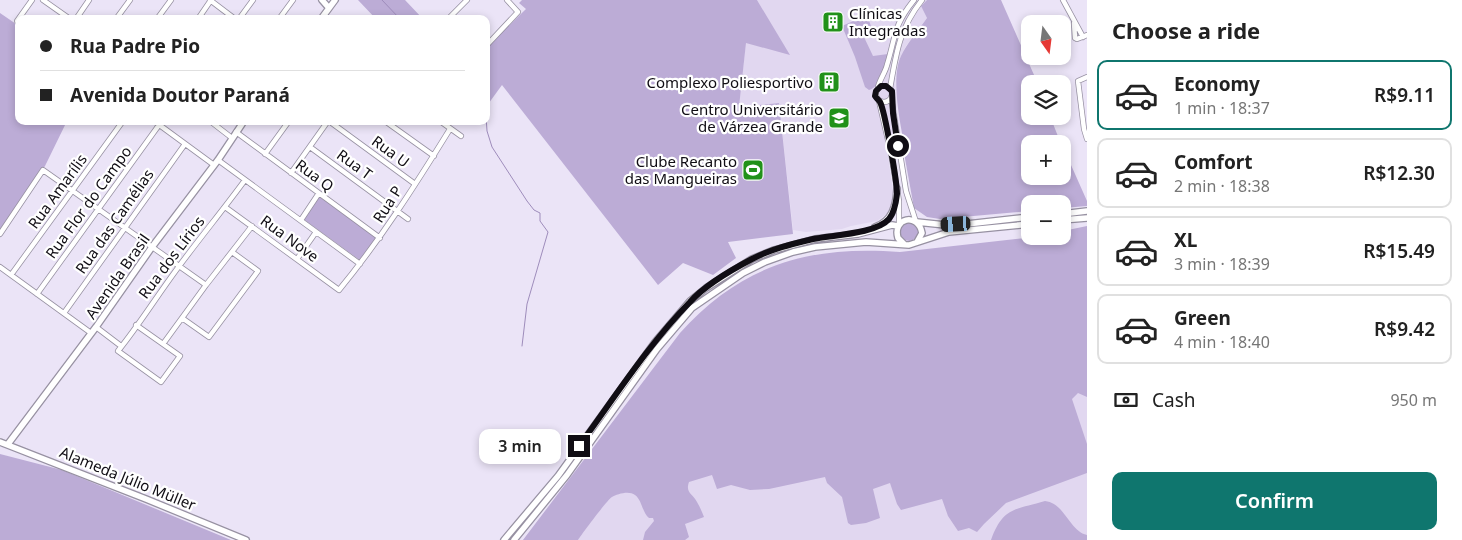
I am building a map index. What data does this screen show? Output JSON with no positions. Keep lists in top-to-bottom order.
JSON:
{
  "streets": {
    "main road": ["Avenida Brasil", "Alameda Júlio Müller"],
    "street": [
      "Rua U",
      "Rua T",
      "Rua Q",
      "Rua Amarílis",
      "Rua Flor do Campo",
      "Rua P",
      "Rua das Camélias",
      "Rua Nove",
      "Rua dos Lírios"
    ]
  },
  "crossings": [
    ["Rua U", "Rua P"],
    ["Rua T", "Rua P"],
    ["Rua Q", "Rua P"],
    ["Rua Q", "Avenida Brasil"],
    ["Rua P", "Rua Nove"],
    ["Rua Nove", "Rua dos Lírios"],
    ["Avenida Brasil", "Alameda Júlio Müller"]
  ],
  "places": {
    "building": ["Clínicas Integradas", "Complexo Poliesportivo"],
    "school or university": ["Centro Universitário de Várzea Grande"],
    "sports": ["Clube Recanto das Mangueiras"]
  },
  "north": "bottom",
  "page": {
    "heading": "Choose a ride",
    "map_buttons": ["+", "−"],
    "banner": ["Rua Padre Pio", "Avenida Doutor Paraná"],
    "list": [
      {
        "name": "Economy",
        "note": "1 min · 18:37",
        "value": "R$9.11"
      },
      {
        "name": "Comfort",
        "note": "2 min · 18:38",
        "value": "R$12.30"
      },
      {
        "name": "XL",
        "note": "3 min · 18:39",
        "value": "R$15.49"
      },
      {
        "name": "Green",
        "note": "4 min · 18:40",
        "value": "R$9.42"
      }
    ],
    "pay": ["Cash", "950 m"],
    "bubble": "3 min",
    "buttons": "Confirm"
  }
}
